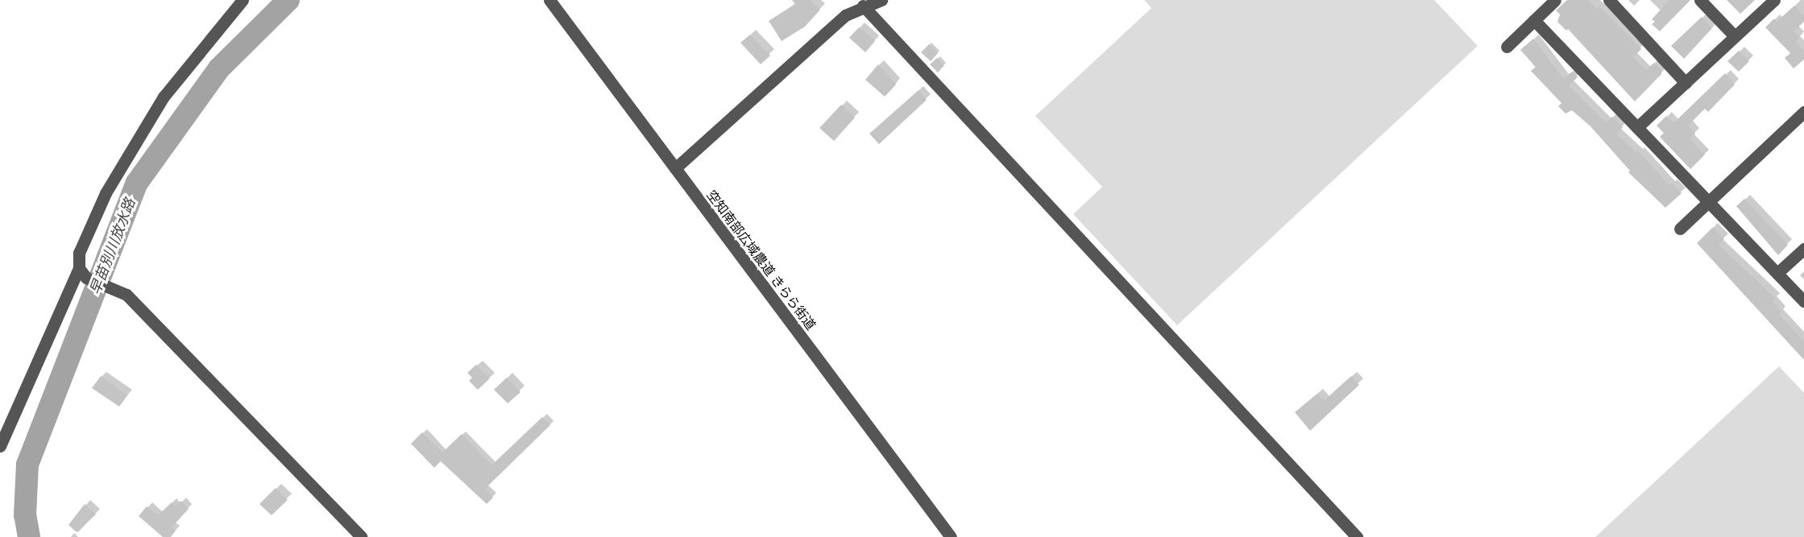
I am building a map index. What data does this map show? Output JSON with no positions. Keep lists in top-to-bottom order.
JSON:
{
  "streets": {
    "street": ["空知南部広域農道 きらら街道"]
  },
  "water": ["早苗別川放水路"]
}
